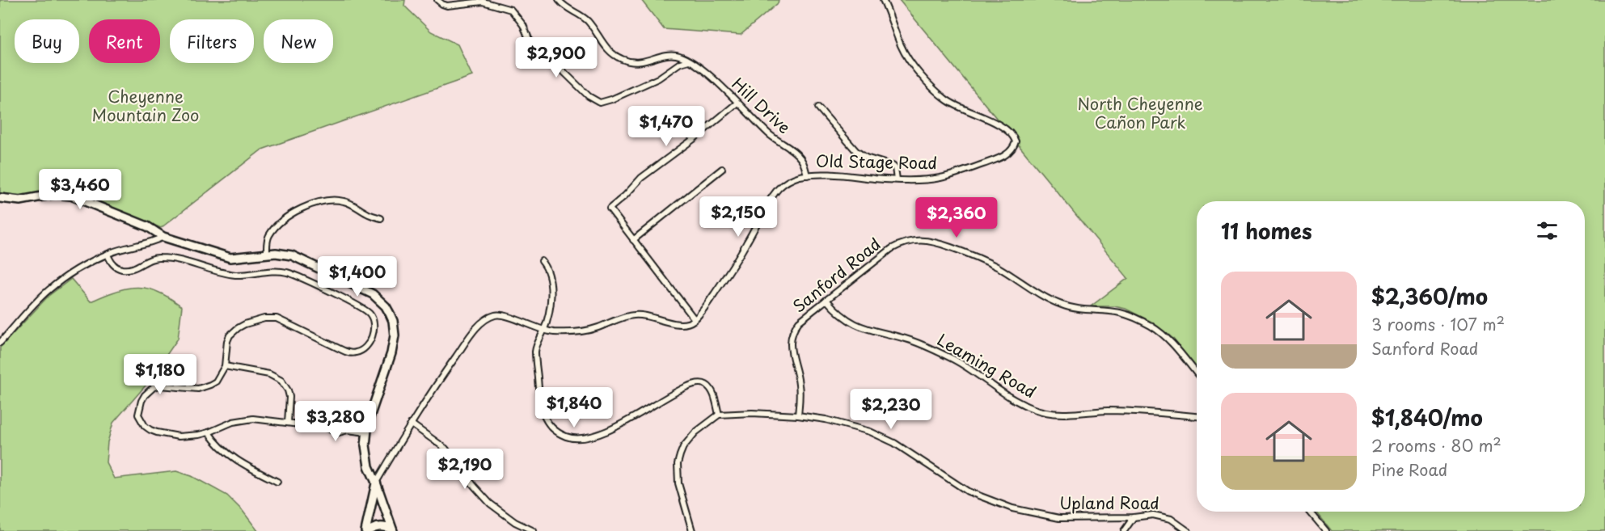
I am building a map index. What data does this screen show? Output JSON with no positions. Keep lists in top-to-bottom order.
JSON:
{
  "streets": {
    "street": [
      "Hill Drive",
      "Old Stage Road",
      "Sanford Road",
      "Leaming Road",
      "Upland Road"
    ]
  },
  "crossings": [
    ["Hill Drive", "Old Stage Road"],
    ["Sanford Road", "Leaming Road"],
    ["Sanford Road", "Upland Road"]
  ],
  "parks": ["Cheyenne Mountain Zoo", "North Cheyenne Cañon Park"],
  "page": {
    "chip": [
      "Buy",
      "Rent",
      "Filters",
      "New"
    ],
    "price": [
      "$2,900",
      "$1,470",
      "$3,460",
      "$2,150",
      "$2,360",
      "$1,400",
      "$1,180",
      "$1,840",
      "$2,230",
      "$3,280",
      "$2,190"
    ],
    "heading": "11 homes",
    "list": [
      {
        "name": "$2,360/mo",
        "note": "3 rooms · 107 m² · Sanford Road"
      },
      {
        "name": "$1,840/mo",
        "note": "2 rooms · 80 m² · Pine Road"
      }
    ]
  }
}
